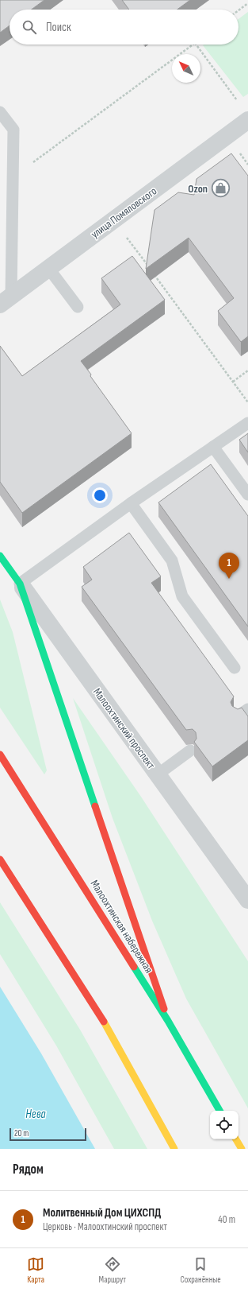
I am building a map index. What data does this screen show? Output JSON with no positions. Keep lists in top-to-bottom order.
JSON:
{
  "streets": {
    "main road": ["Малоохтинский проспект", "Малоохтинская набережная"],
    "street": ["улица Помяловского"]
  },
  "water": ["Нева"],
  "places": {
    "shop": ["Ozon"]
  },
  "scale_bar": "20 m",
  "north": "top left",
  "page": {
    "search": "Поиск",
    "pins": "1",
    "scale": "20 m",
    "heading": "Рядом",
    "list": [
      {
        "mark": "1",
        "name": "Молитвенный Дом ЦИХСПД",
        "note": "Церковь · Малоохтинский проспект",
        "value": "40 m"
      }
    ],
    "nav": ["Карта", "Маршрут", "Сохранённые"]
  }
}
